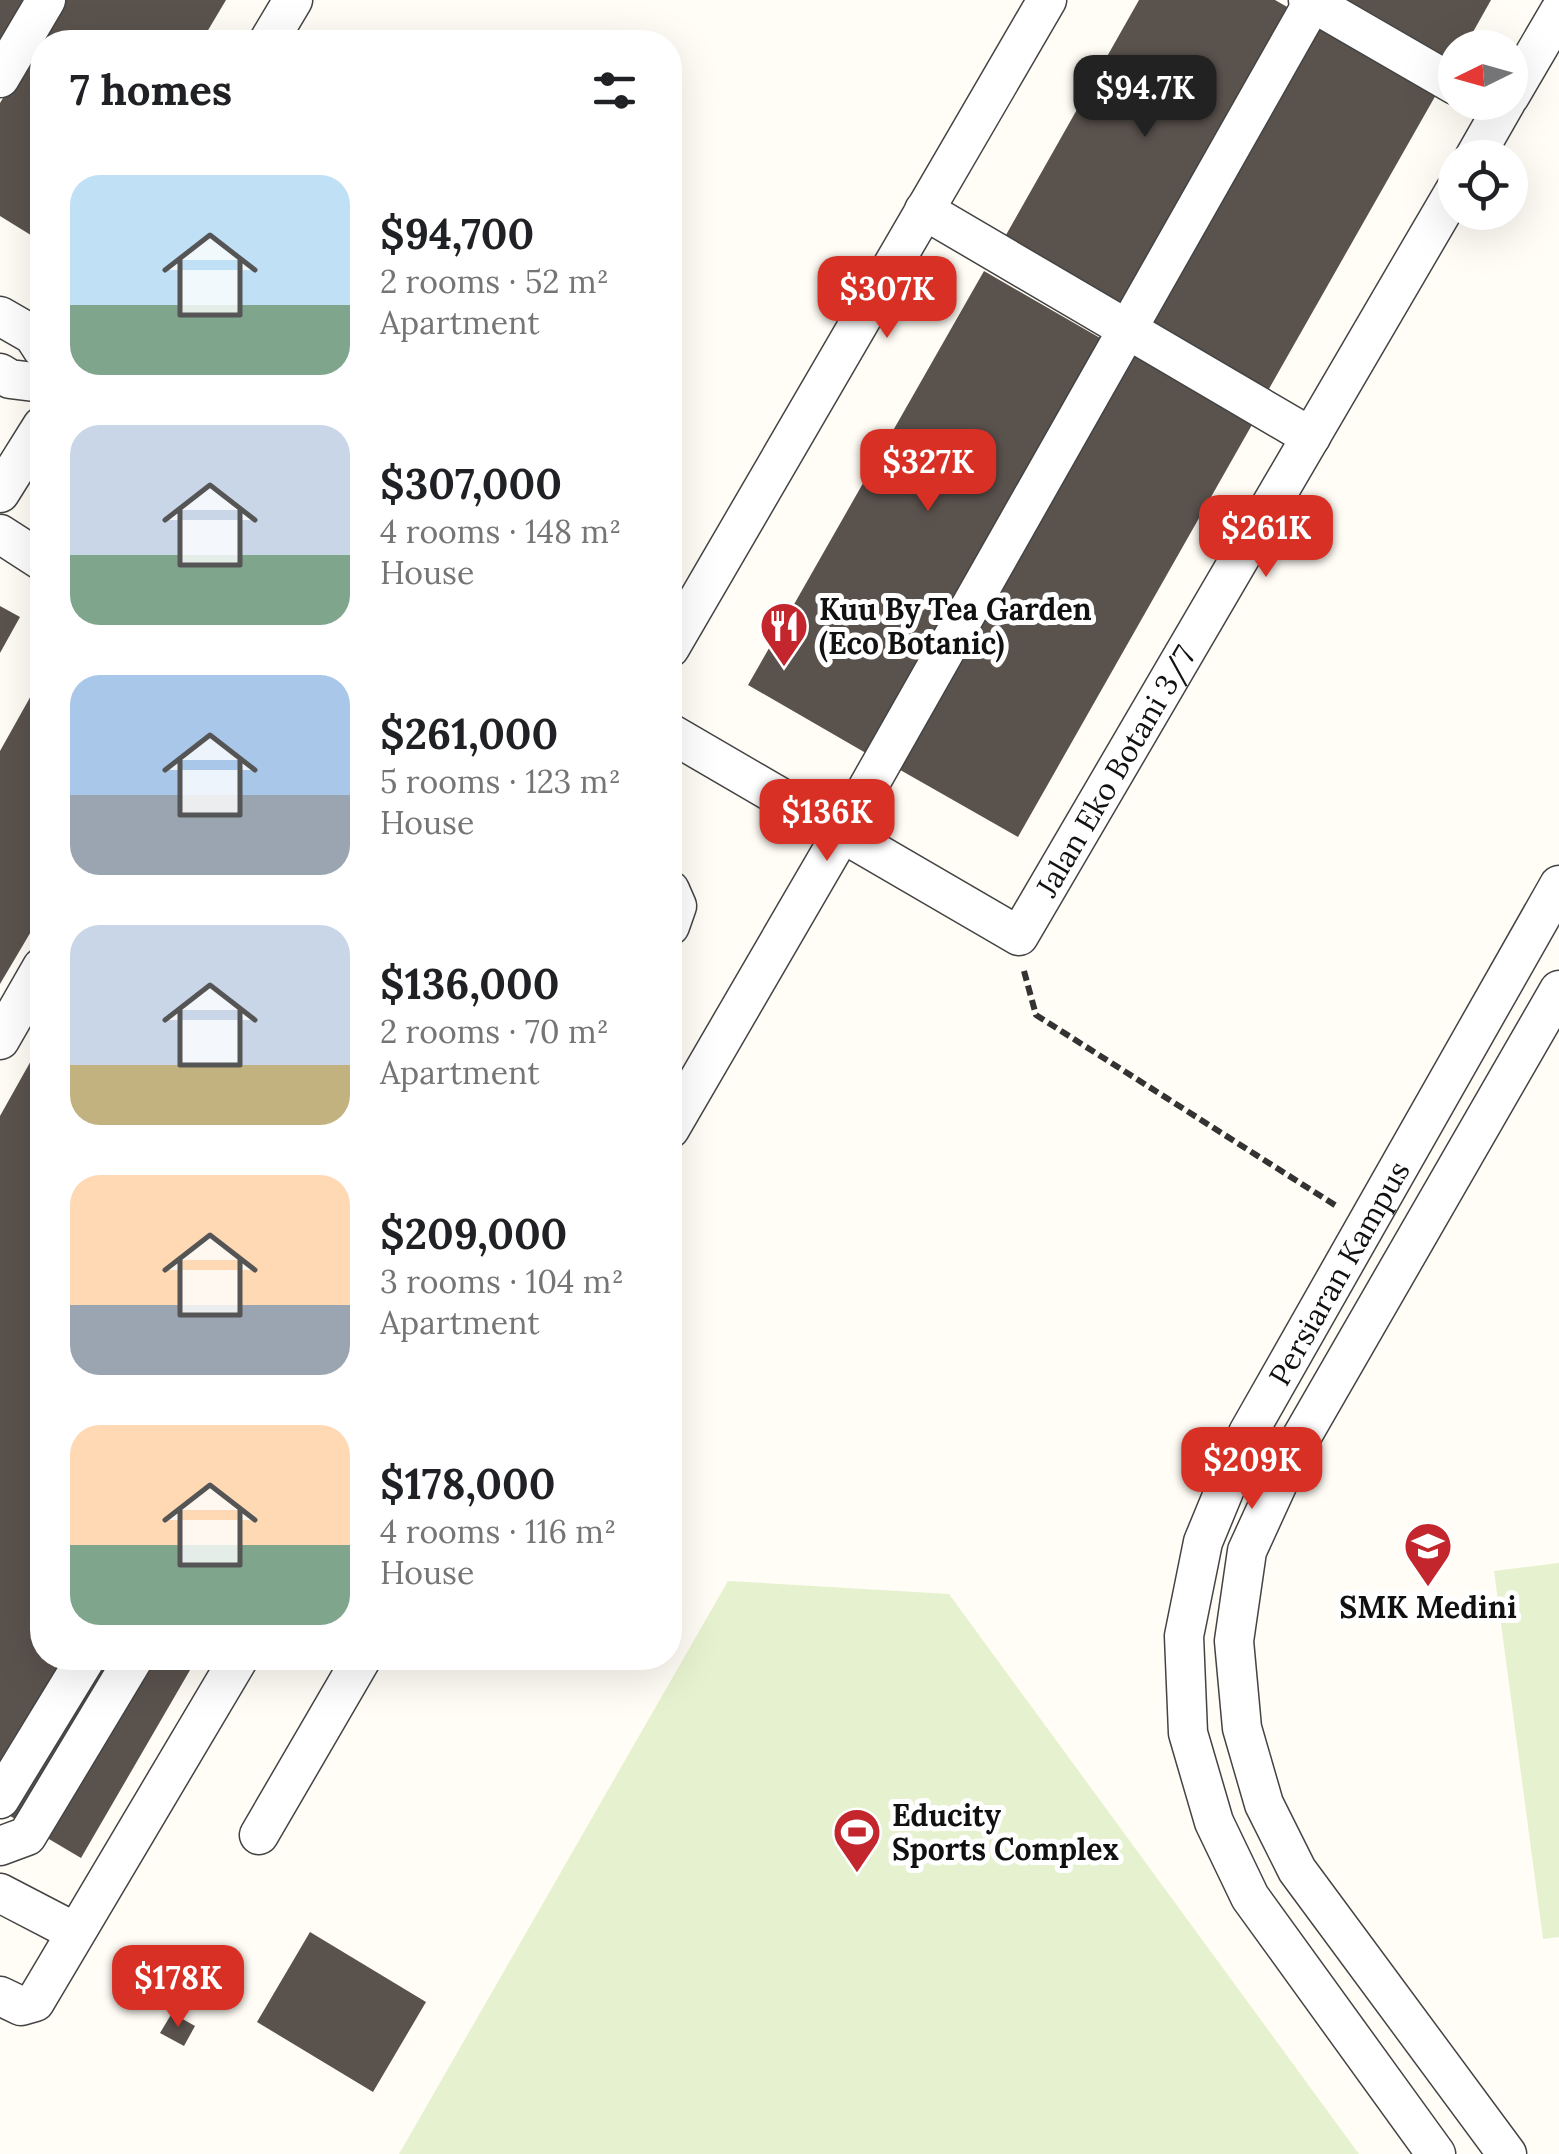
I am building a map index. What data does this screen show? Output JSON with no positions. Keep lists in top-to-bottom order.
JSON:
{
  "streets": {
    "street": ["Jalan Eko Botani 3/7", "Persiaran Kampus"]
  },
  "places": {
    "restaurant": ["Kuu By Tea Garden (Eco Botanic)"],
    "school or university": ["SMK Medini"],
    "sports": ["Educity Sports Complex"]
  },
  "north": "left",
  "page": {
    "heading": "7 homes",
    "price": [
      "$94.7K",
      "$307K",
      "$327K",
      "$261K",
      "$136K",
      "$209K",
      "$178K"
    ],
    "list": [
      {
        "name": "$94,700",
        "note": "2 rooms · 52 m² · Apartment"
      },
      {
        "name": "$307,000",
        "note": "4 rooms · 148 m² · House"
      },
      {
        "name": "$261,000",
        "note": "5 rooms · 123 m² · House"
      },
      {
        "name": "$136,000",
        "note": "2 rooms · 70 m² · Apartment"
      },
      {
        "name": "$209,000",
        "note": "3 rooms · 104 m² · Apartment"
      },
      {
        "name": "$178,000",
        "note": "4 rooms · 116 m² · House"
      }
    ]
  }
}
